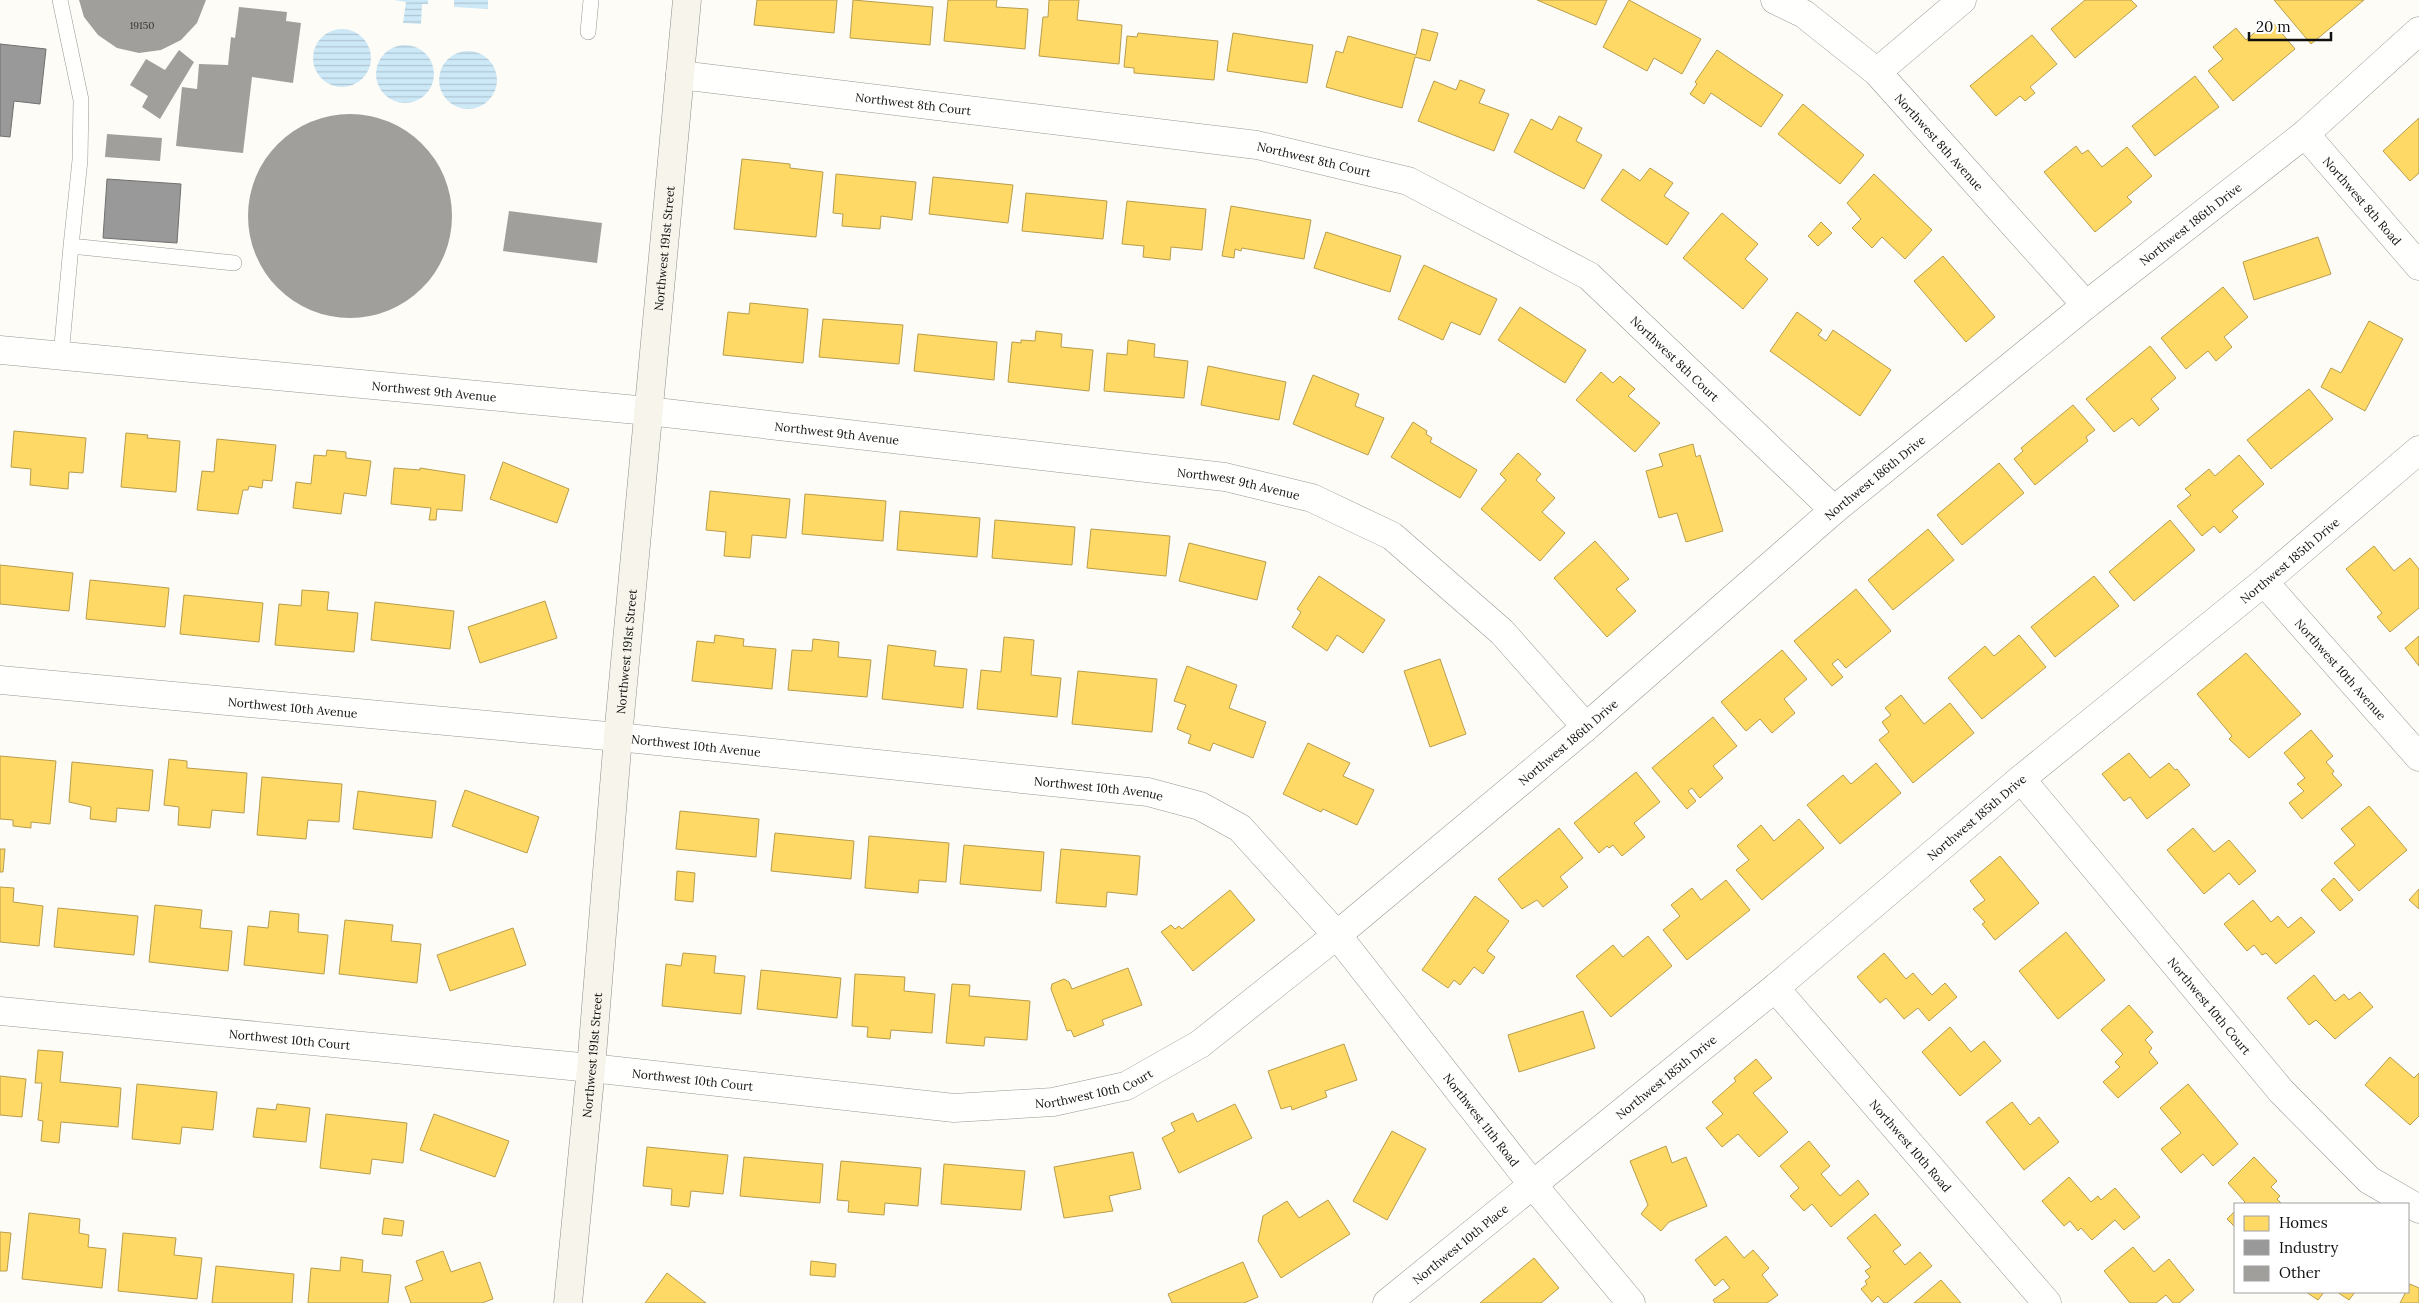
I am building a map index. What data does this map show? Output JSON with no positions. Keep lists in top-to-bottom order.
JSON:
{
  "streets": {
    "street": [
      "Northwest 8th Court",
      "Northwest 8th Avenue",
      "Northwest 8th Road",
      "Northwest 186th Drive",
      "Northwest 191st Street",
      "Northwest 9th Avenue",
      "Northwest 185th Drive",
      "Northwest 10th Avenue",
      "Northwest 10th Court",
      "Northwest 11th Road",
      "Northwest 10th Road",
      "Northwest 10th Place"
    ]
  },
  "crossings": [
    ["Northwest 8th Court", "Northwest 186th Drive"],
    ["Northwest 8th Court", "Northwest 191st Street"],
    ["Northwest 8th Avenue", "Northwest 186th Drive"],
    ["Northwest 8th Road", "Northwest 186th Drive"],
    ["Northwest 186th Drive", "Northwest 9th Avenue"],
    ["Northwest 186th Drive", "Northwest 10th Avenue"],
    ["Northwest 186th Drive", "Northwest 10th Court"],
    ["Northwest 186th Drive", "Northwest 11th Road"],
    ["Northwest 191st Street", "Northwest 9th Avenue"],
    ["Northwest 191st Street", "Northwest 10th Avenue"],
    ["Northwest 191st Street", "Northwest 10th Court"],
    ["Northwest 185th Drive", "Northwest 10th Avenue"],
    ["Northwest 185th Drive", "Northwest 10th Court"],
    ["Northwest 185th Drive", "Northwest 11th Road"],
    ["Northwest 185th Drive", "Northwest 10th Road"],
    ["Northwest 185th Drive", "Northwest 10th Place"],
    ["Northwest 10th Avenue", "Northwest 10th Court"],
    ["Northwest 10th Avenue", "Northwest 11th Road"],
    ["Northwest 10th Court", "Northwest 11th Road"],
    ["Northwest 11th Road", "Northwest 10th Place"]
  ],
  "house_numbers": ["19150"],
  "legend": ["Homes", "Industry", "Other"],
  "scale_bar": "20 m"
}
